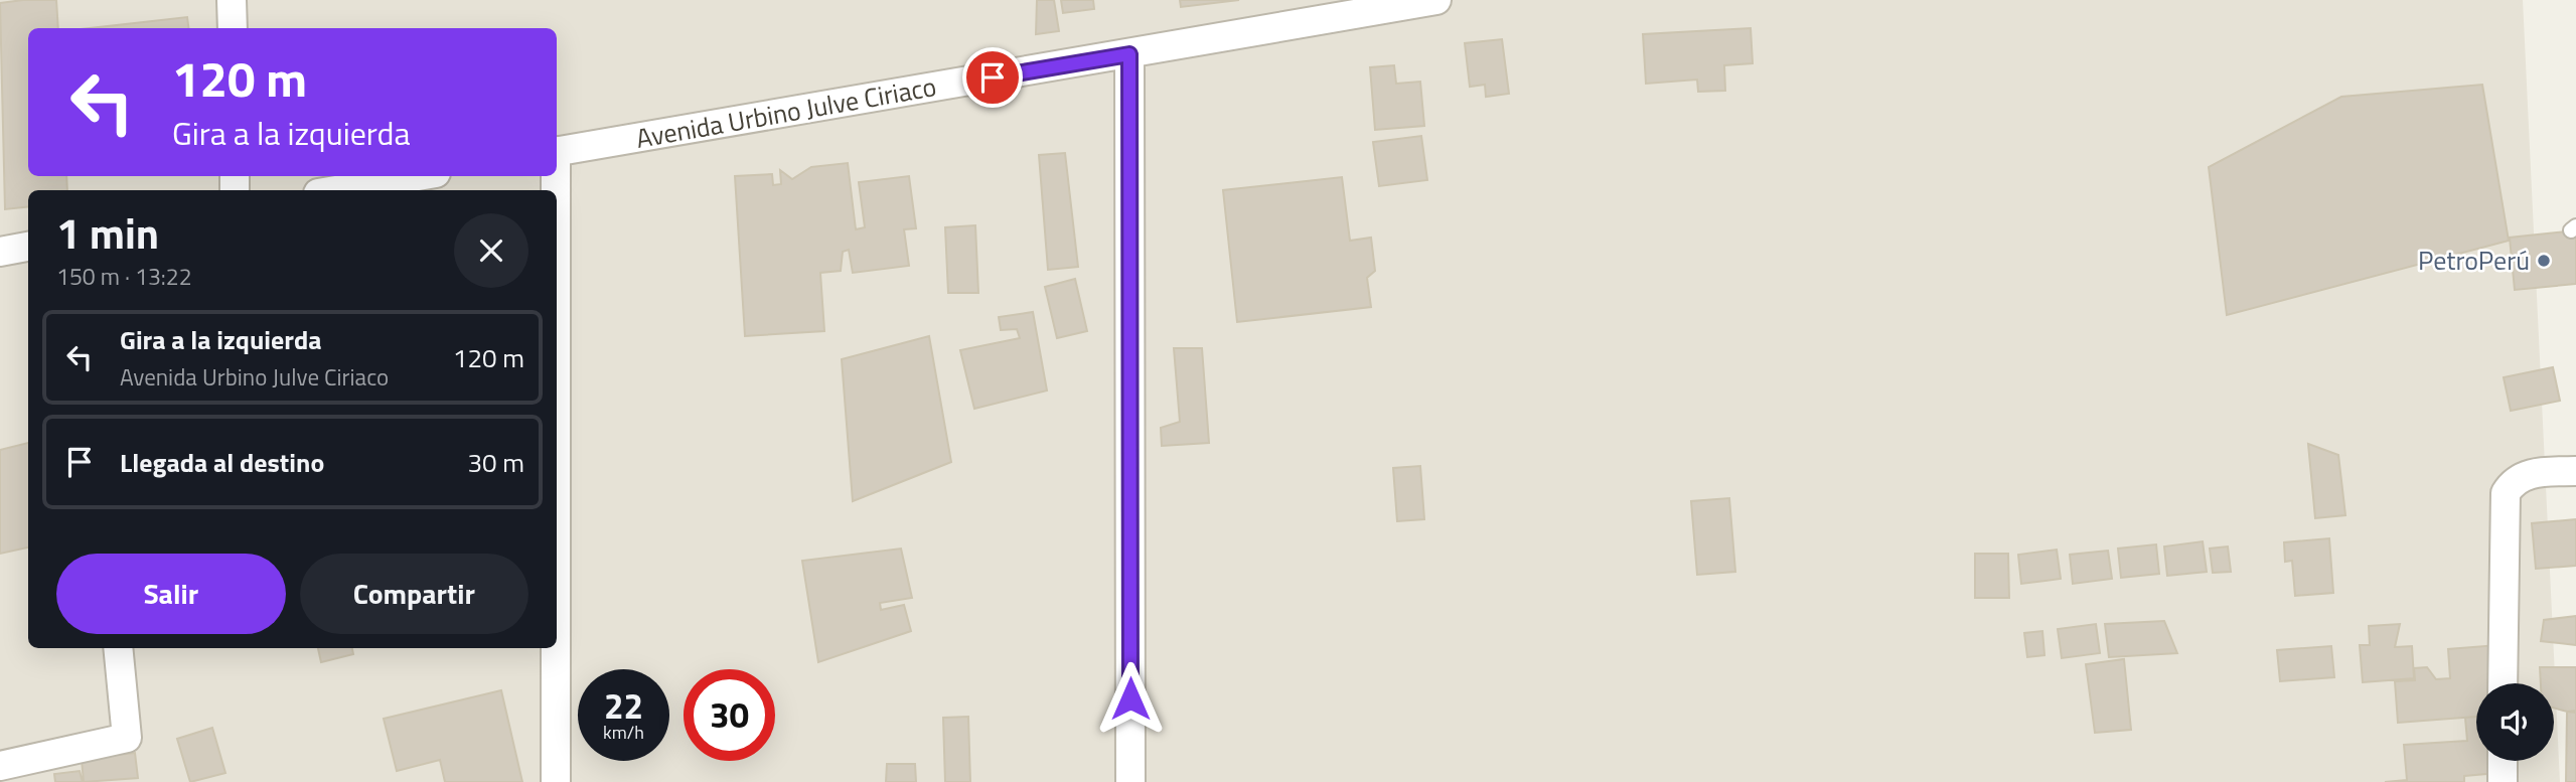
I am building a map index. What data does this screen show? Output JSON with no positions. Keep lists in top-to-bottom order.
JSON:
{
  "streets": {
    "street": ["Avenida Urbino Julve Ciriaco"]
  },
  "places": ["PetroPerú"],
  "page": {
    "turn": ["120 m", "Gira a la izquierda"],
    "heading": ["1 min", "150 m · 13:22"],
    "list": [
      {
        "name": "Gira a la izquierda",
        "note": "Avenida Urbino Julve Ciriaco",
        "value": "120 m"
      },
      {
        "name": "Llegada al destino",
        "value": "30 m"
      }
    ],
    "buttons": ["Salir", "Compartir"],
    "speed": "22 km/h",
    "limit": "30"
  }
}
